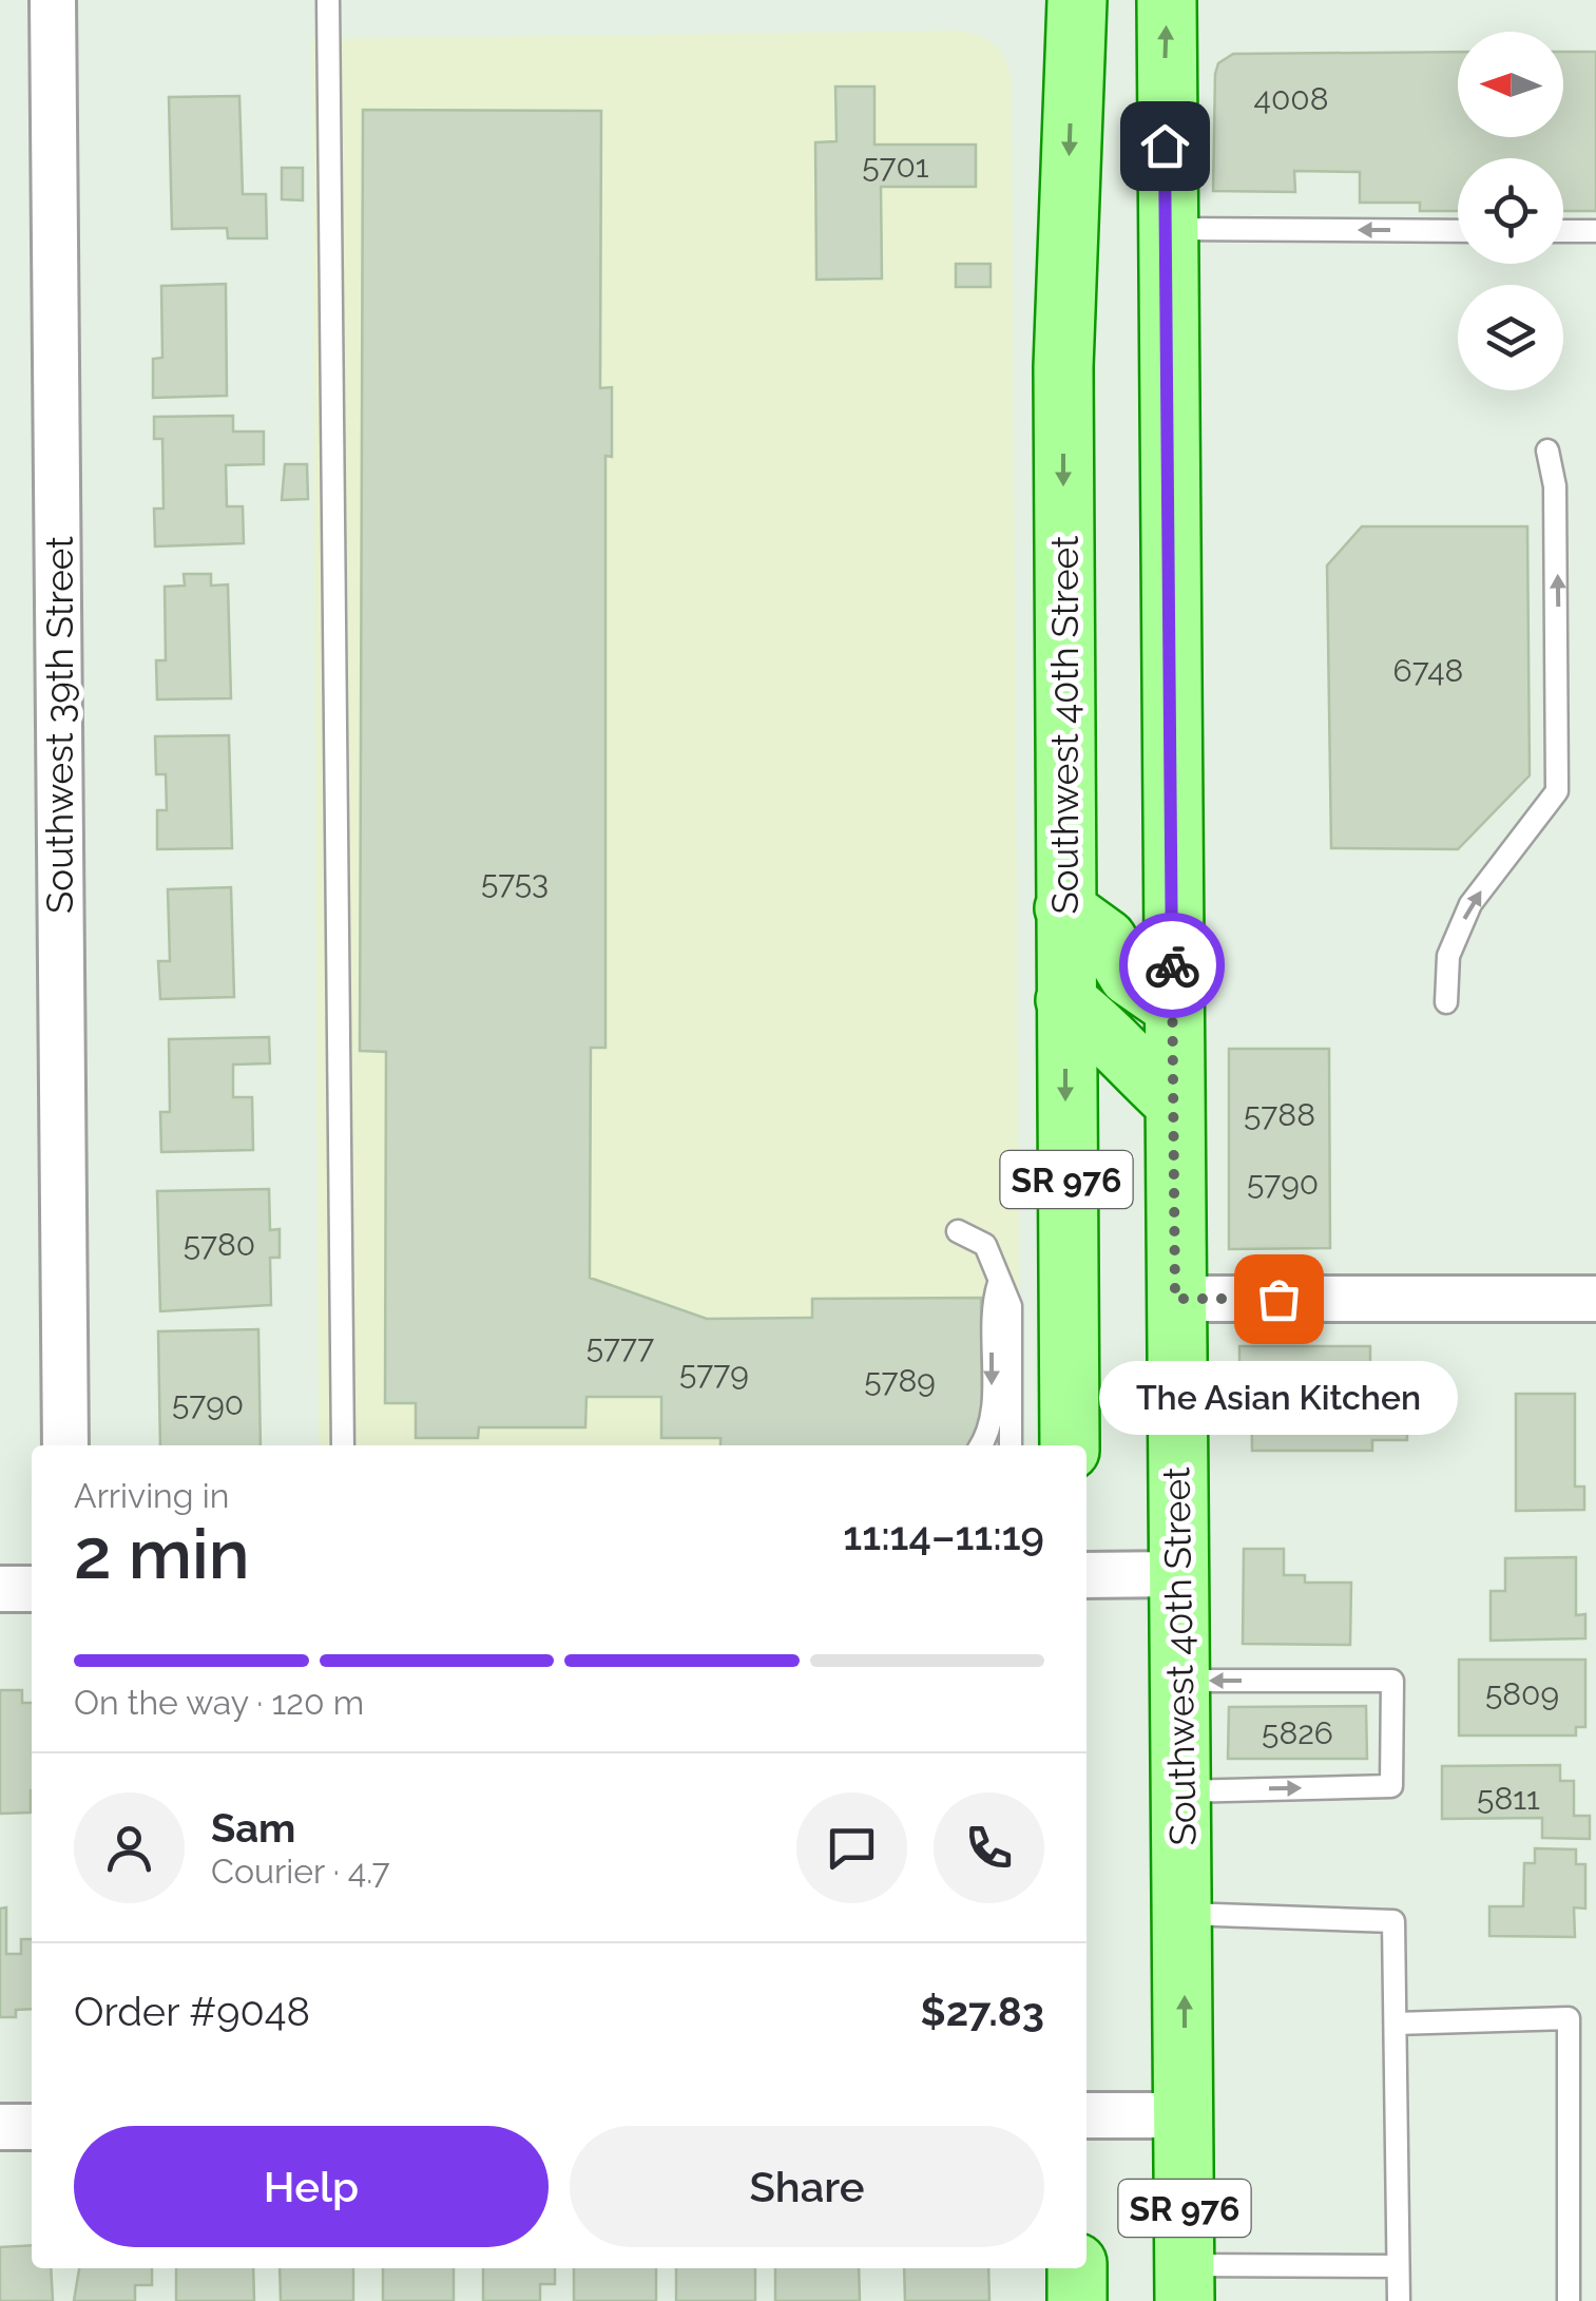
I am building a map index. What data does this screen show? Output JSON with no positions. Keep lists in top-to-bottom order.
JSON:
{
  "streets": {
    "main road": ["Southwest 40th Street", "SR 976"],
    "street": ["Southwest 39th Street"]
  },
  "places": ["The Asian Kitchen"],
  "house_numbers": [
    "4008",
    "5701",
    "6748",
    "5753",
    "5788",
    "5790",
    "5780",
    "5777",
    "5779",
    "5789",
    "5790",
    "5809",
    "5826",
    "5811"
  ],
  "north": "left",
  "page": {
    "bubble": "The Asian Kitchen",
    "heading": ["2 min", "Arriving in", "11:14–11:19"],
    "panel": [
      "Sam",
      "Courier · 4.7",
      "Order #9048",
      "$27.83"
    ],
    "bar": "On the way · 120 m",
    "buttons": ["Help", "Share"]
  }
}
